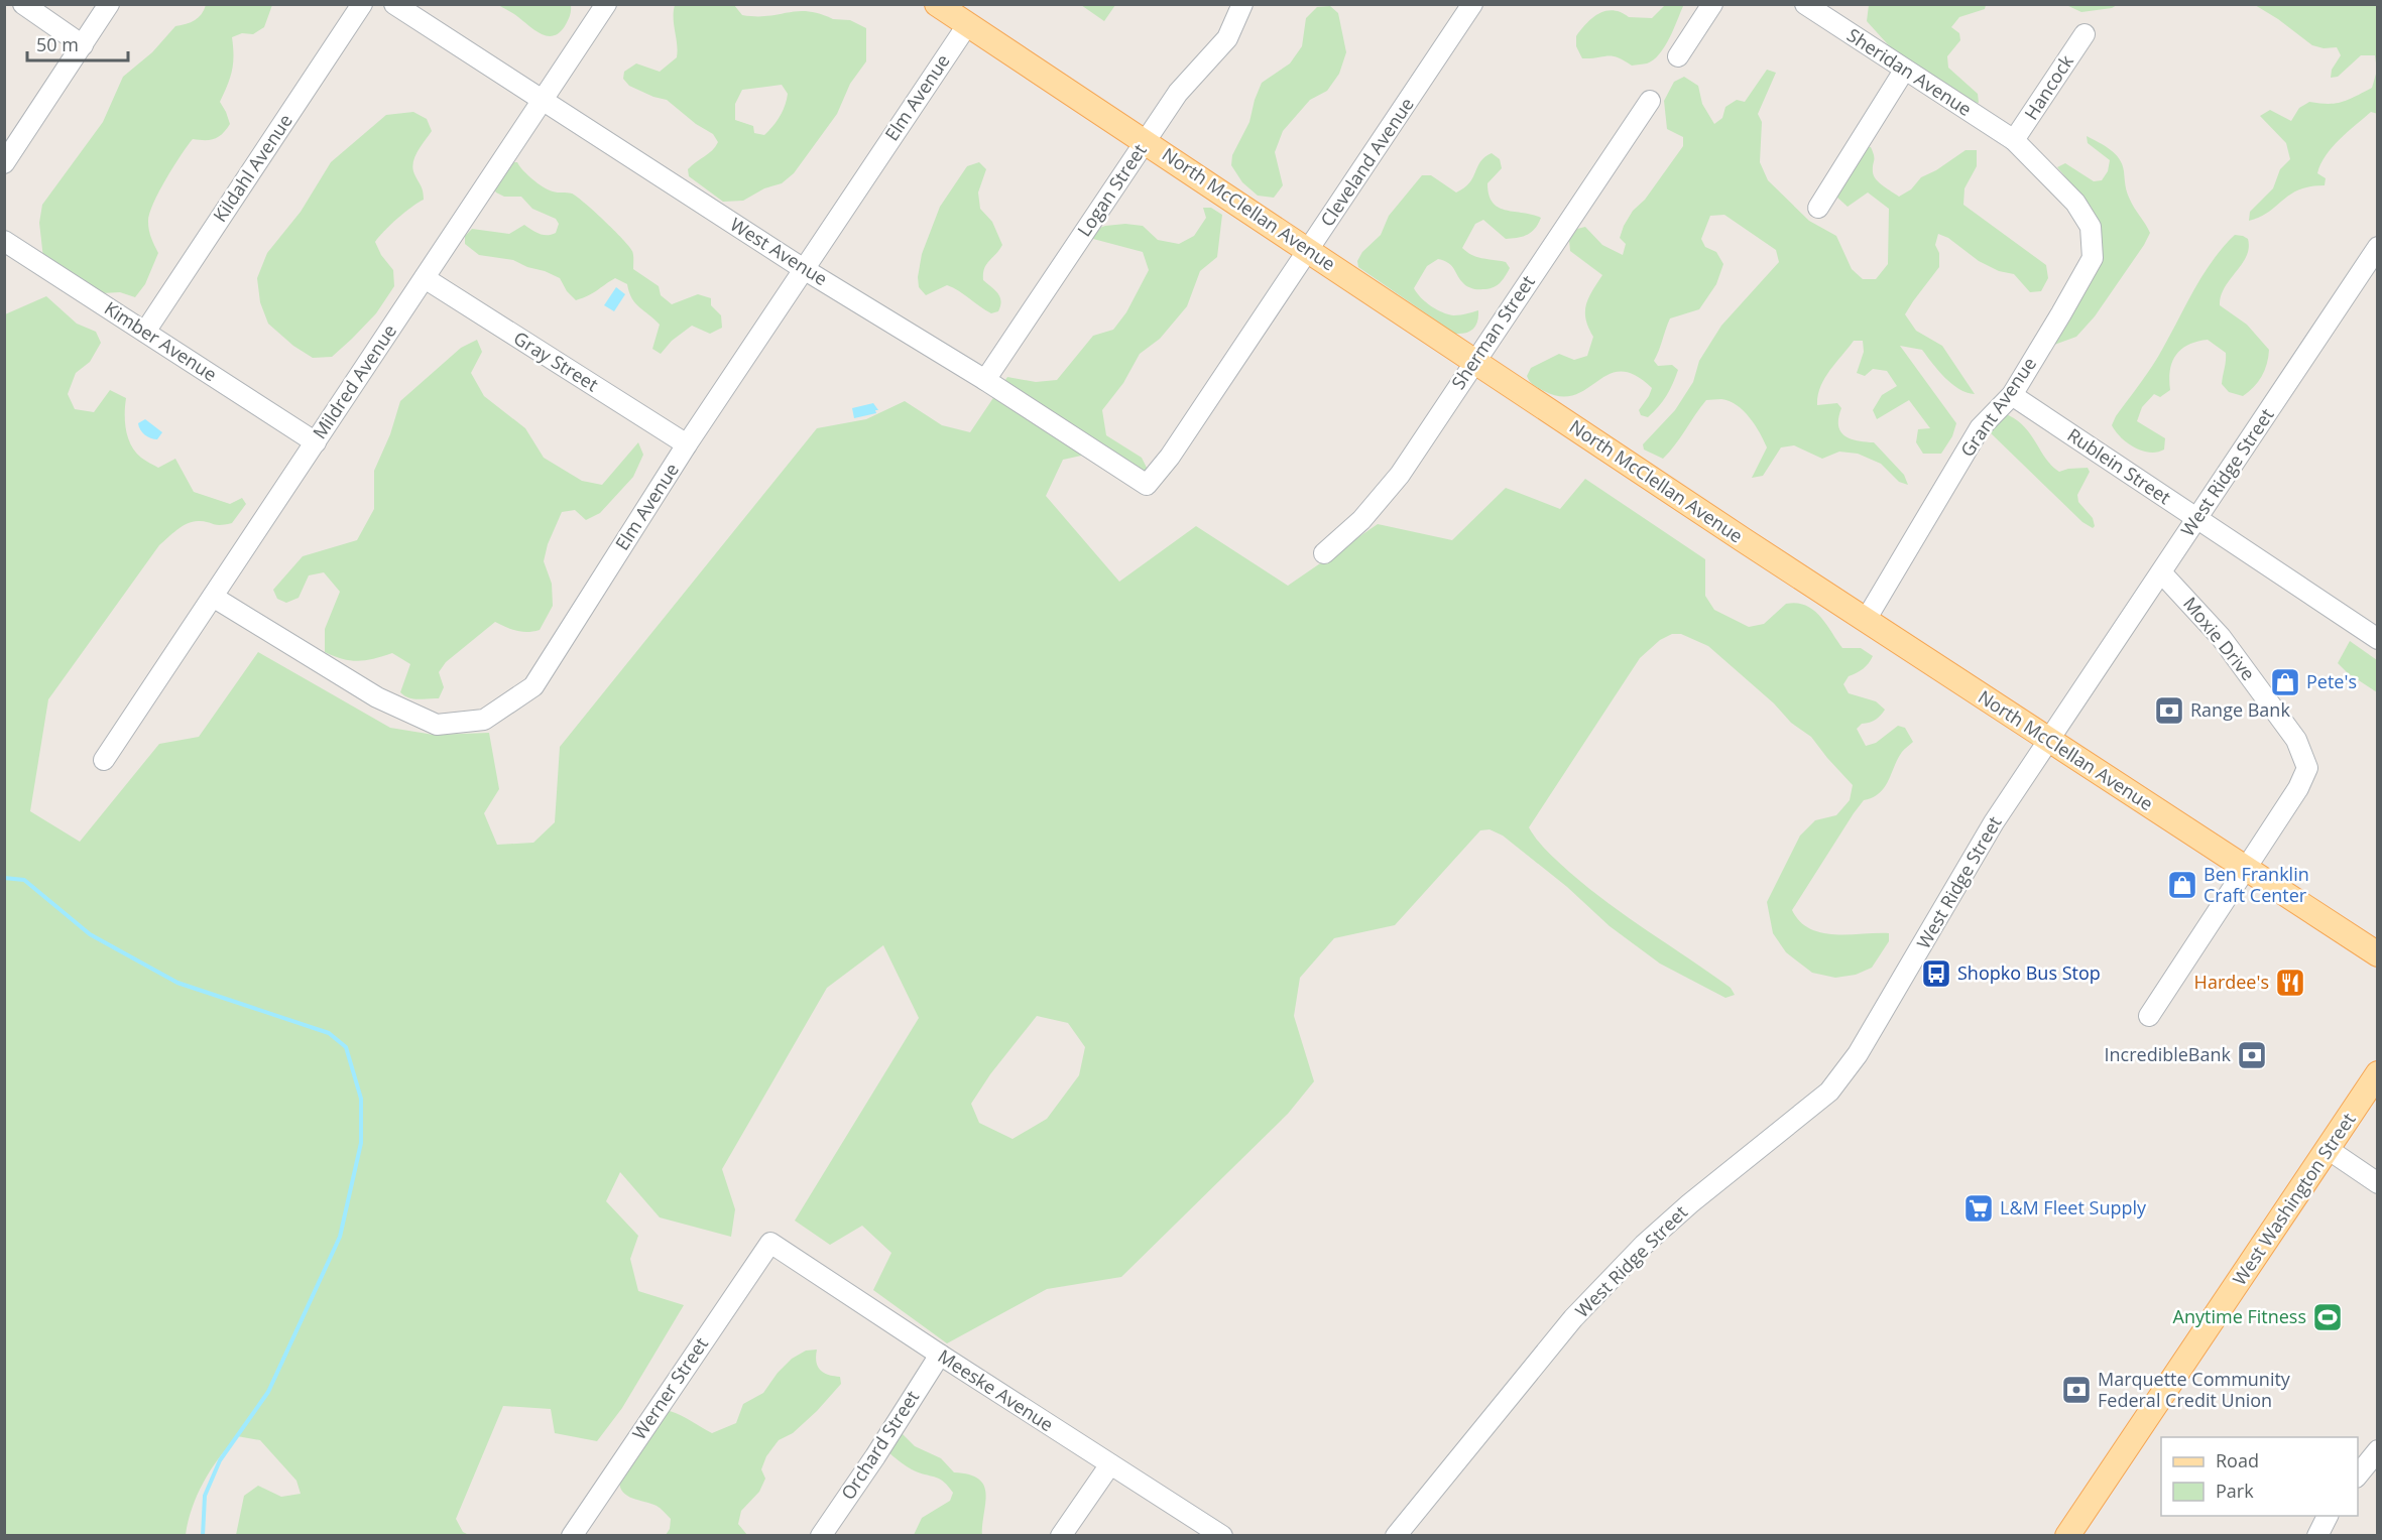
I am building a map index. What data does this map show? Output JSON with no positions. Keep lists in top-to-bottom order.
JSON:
{
  "streets": {
    "main road": ["North McClellan Avenue", "West Washington Street"],
    "street": [
      "Sheridan Avenue",
      "Hancock",
      "Elm Avenue",
      "Cleveland Avenue",
      "Kildahl Avenue",
      "Logan Street",
      "West Avenue",
      "Sherman Street",
      "Kimber Avenue",
      "Gray Street",
      "Mildred Avenue",
      "Grant Avenue",
      "Rublein Street",
      "West Ridge Street",
      "Moxie Drive",
      "Werner Street",
      "Meeske Avenue",
      "Orchard Street"
    ]
  },
  "crossings": [
    ["Sheridan Avenue", "Hancock"],
    ["Sheridan Avenue", "Grant Avenue"],
    ["Hancock", "Grant Avenue"],
    ["Elm Avenue", "North McClellan Avenue"],
    ["Elm Avenue", "West Avenue"],
    ["Elm Avenue", "Gray Street"],
    ["Elm Avenue", "Mildred Avenue"],
    ["Cleveland Avenue", "North McClellan Avenue"],
    ["Cleveland Avenue", "West Avenue"],
    ["Kildahl Avenue", "Kimber Avenue"],
    ["Logan Street", "North McClellan Avenue"],
    ["Logan Street", "West Avenue"],
    ["North McClellan Avenue", "Sherman Street"],
    ["North McClellan Avenue", "Grant Avenue"],
    ["North McClellan Avenue", "West Ridge Street"],
    ["North McClellan Avenue", "Moxie Drive"],
    ["West Avenue", "Mildred Avenue"],
    ["Kimber Avenue", "Mildred Avenue"],
    ["Gray Street", "Mildred Avenue"],
    ["Grant Avenue", "Rublein Street"],
    ["Rublein Street", "West Ridge Street"],
    ["West Ridge Street", "Moxie Drive"],
    ["Werner Street", "Meeske Avenue"],
    ["Meeske Avenue", "Orchard Street"]
  ],
  "places": {
    "shop": ["Pete's", "Ben Franklin Craft Center"],
    "bank": ["Range Bank", "IncredibleBank", "Marquette Community Federal Credit Union"],
    "bus stop": ["Shopko Bus Stop"],
    "restaurant": ["Hardee's"],
    "supermarket": ["L&M Fleet Supply"],
    "sports": ["Anytime Fitness"]
  },
  "legend": ["Road", "Park"],
  "scale_bar": "50 m"
}
